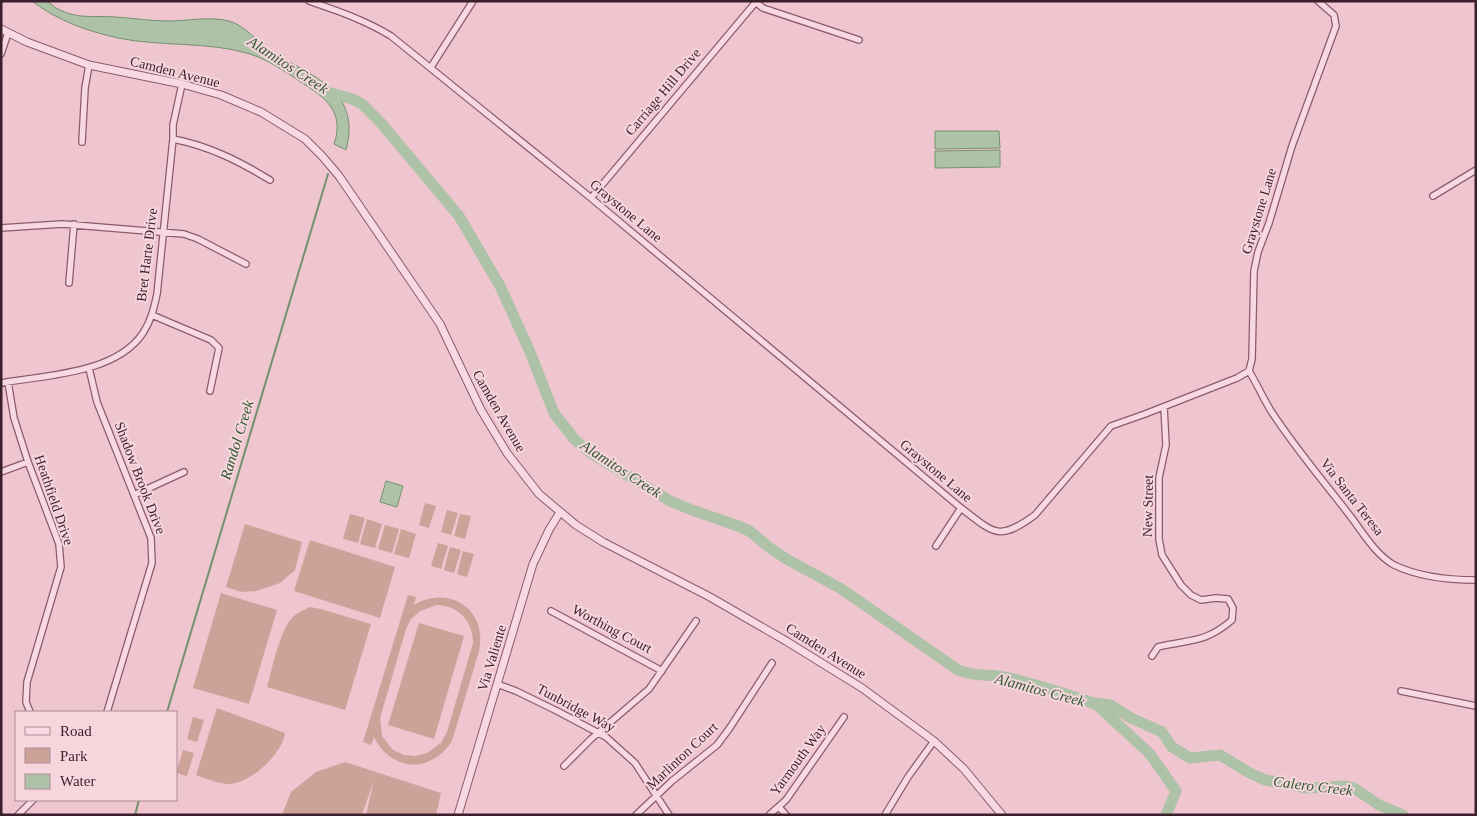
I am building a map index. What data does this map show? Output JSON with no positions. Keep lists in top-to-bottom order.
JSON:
{
  "streets": {
    "street": [
      "Camden Avenue",
      "Carriage Hill Drive",
      "Graystone Lane",
      "Bret Harte Drive",
      "Shadow Brook Drive",
      "Via Santa Teresa",
      "Heathfield Drive",
      "New Street",
      "Worthing Court",
      "Via Valiente",
      "Tunbridge Way",
      "Marlinton Court",
      "Yarmouth Way"
    ]
  },
  "crossings": [
    ["Camden Avenue", "Bret Harte Drive"],
    ["Camden Avenue", "Via Valiente"],
    ["Carriage Hill Drive", "Graystone Lane"],
    ["Graystone Lane", "Via Santa Teresa"],
    ["Graystone Lane", "New Street"],
    ["Bret Harte Drive", "Shadow Brook Drive"],
    ["Bret Harte Drive", "Heathfield Drive"],
    ["Via Valiente", "Tunbridge Way"],
    ["Tunbridge Way", "Marlinton Court"]
  ],
  "water": ["Alamitos Creek", "Randol Creek", "Calero Creek"],
  "legend": ["Road", "Park", "Water"]
}
